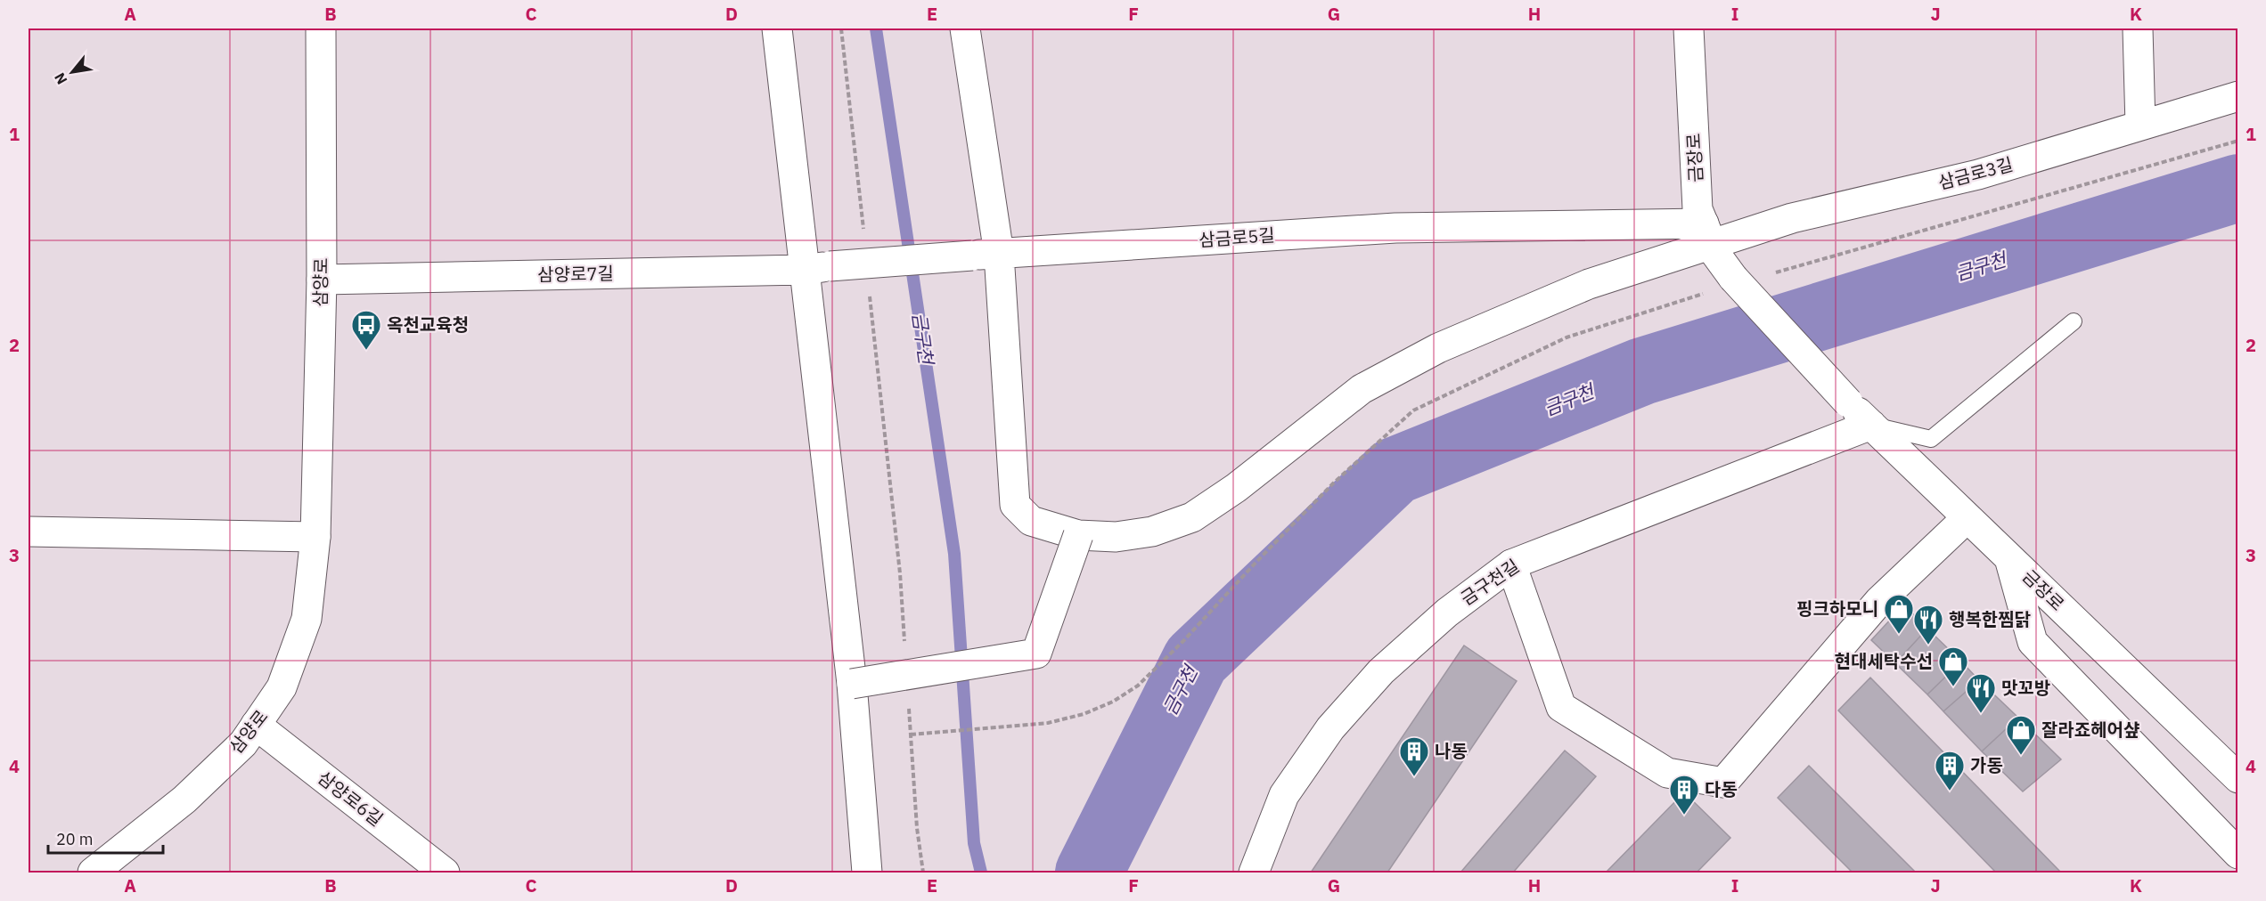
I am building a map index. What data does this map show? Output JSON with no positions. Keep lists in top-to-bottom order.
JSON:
{
  "streets": {
    "street": [
      "금장로",
      "삼금로3길",
      "삼금로5길",
      "삼양로7길",
      "삼양로",
      "금구천길",
      "삼양로6길"
    ]
  },
  "crossings": [
    ["금장로", "삼금로3길"],
    ["금장로", "삼금로5길"],
    ["금장로", "금구천길"],
    ["삼금로3길", "삼금로5길"],
    ["삼금로5길", "삼양로7길"],
    ["삼양로7길", "삼양로"],
    ["삼양로", "삼양로6길"]
  ],
  "water": ["금구천"],
  "places": {
    "bus stop": ["옥천교육청"],
    "shop": ["핑크하모니", "현대세탁수선", "잘라죠헤어샾"],
    "restaurant": ["행복한찜닭", "맛꼬방"],
    "building": ["나동", "가동", "다동"]
  },
  "scale_bar": "20 m",
  "north": "bottom left",
  "grid": {
    "columns": [
      "A",
      "B",
      "C",
      "D",
      "E",
      "F",
      "G",
      "H",
      "I",
      "J",
      "K"
    ],
    "rows": [
      "1",
      "2",
      "3",
      "4"
    ]
  }
}
